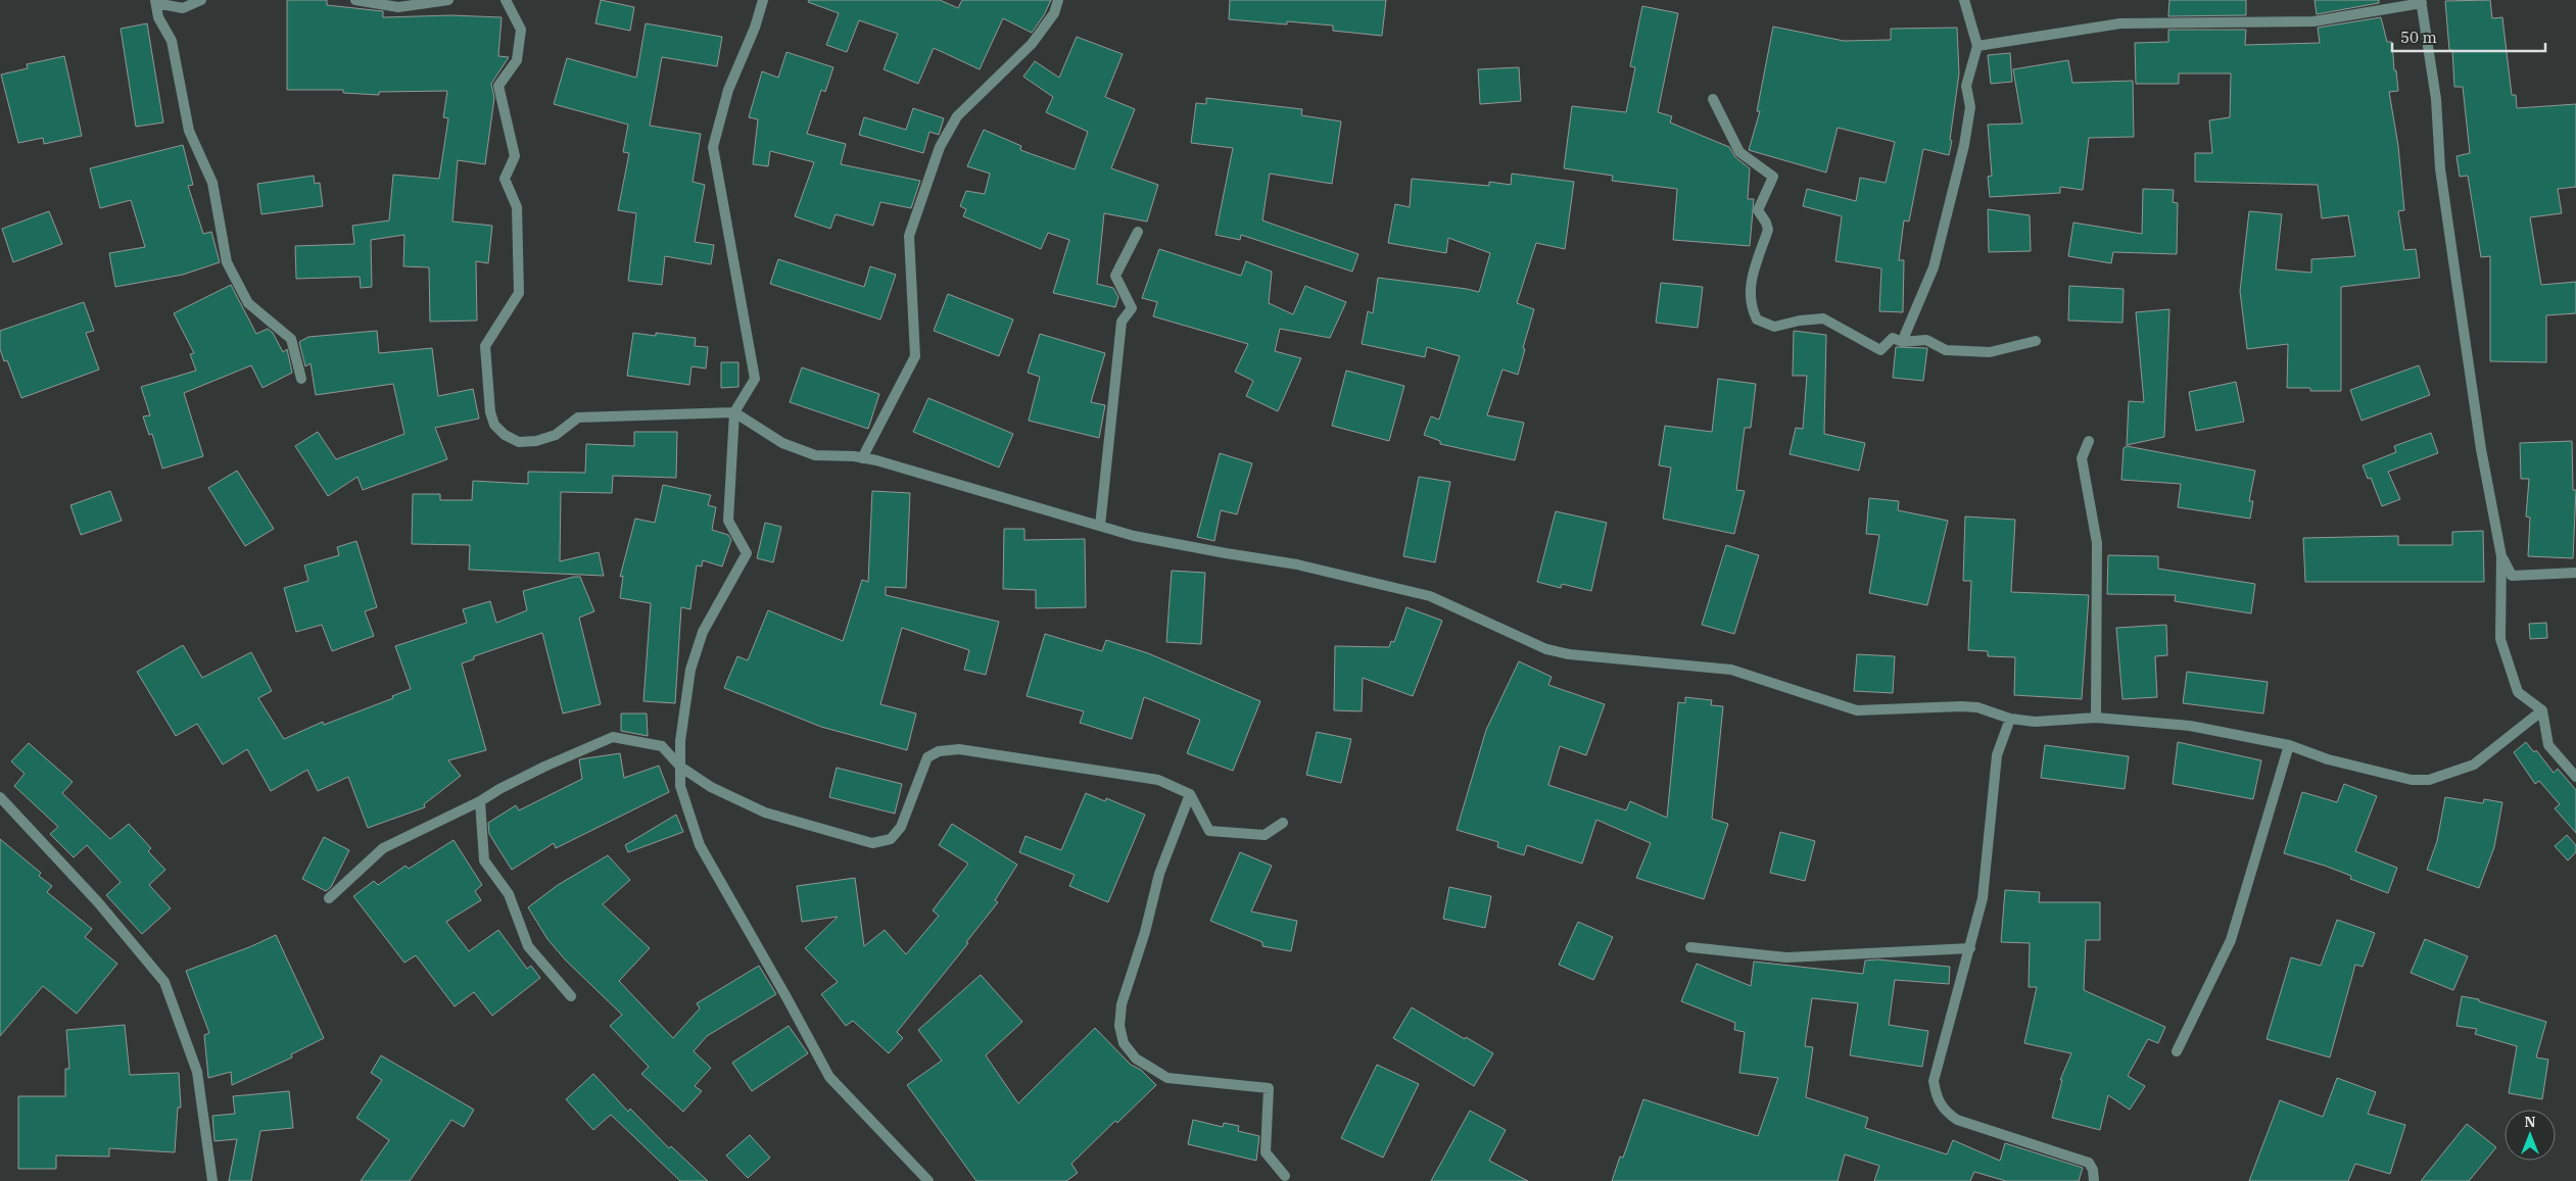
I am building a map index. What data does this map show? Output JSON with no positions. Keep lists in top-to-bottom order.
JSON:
{
  "scale_bar": "50 m",
  "north": "top"
}
